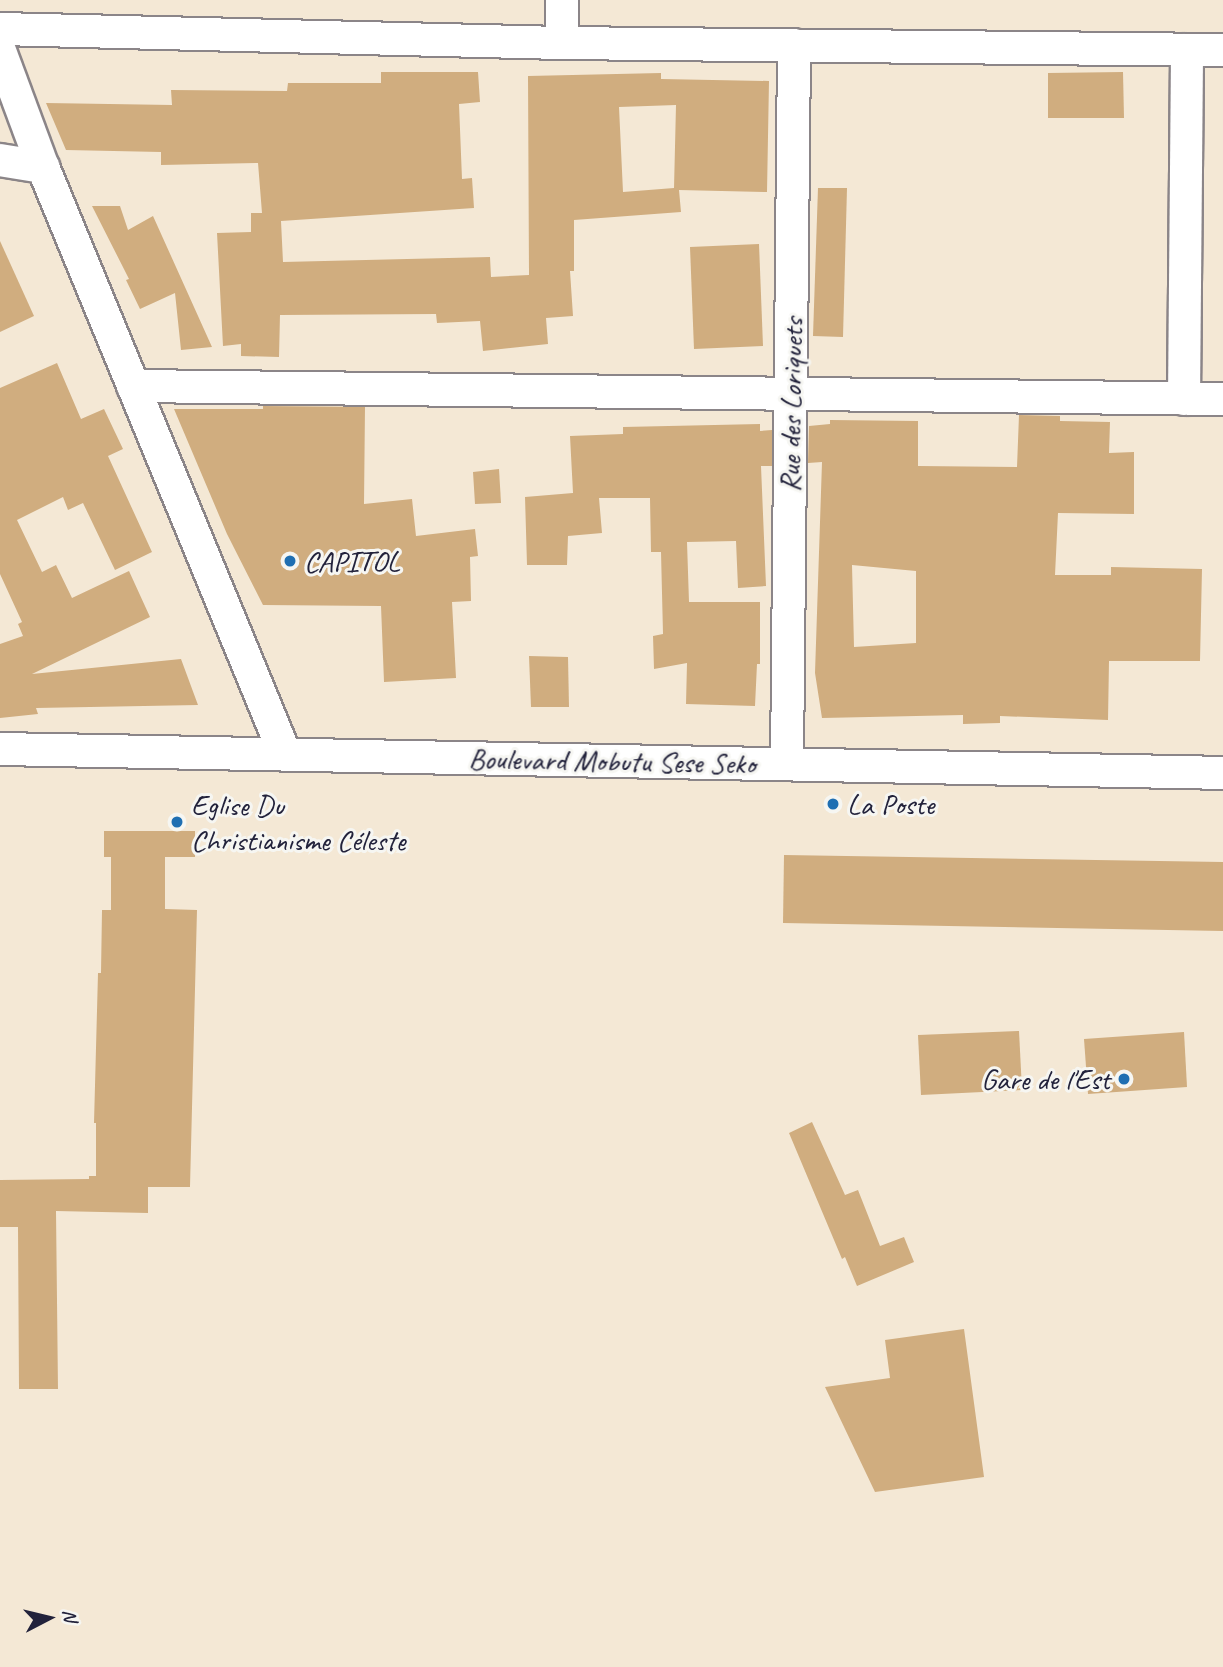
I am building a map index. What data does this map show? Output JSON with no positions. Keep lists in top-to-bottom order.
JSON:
{
  "streets": {
    "street": ["Rue des Loriquets", "Boulevard Mobutu Sese Seko"]
  },
  "crossings": [
    ["Rue des Loriquets", "Boulevard Mobutu Sese Seko"]
  ],
  "places": [
    "CAPITOL",
    "La Poste",
    "Eglise Du Christianisme Céleste",
    "Gare de l'Est"
  ],
  "north": "right"
}
